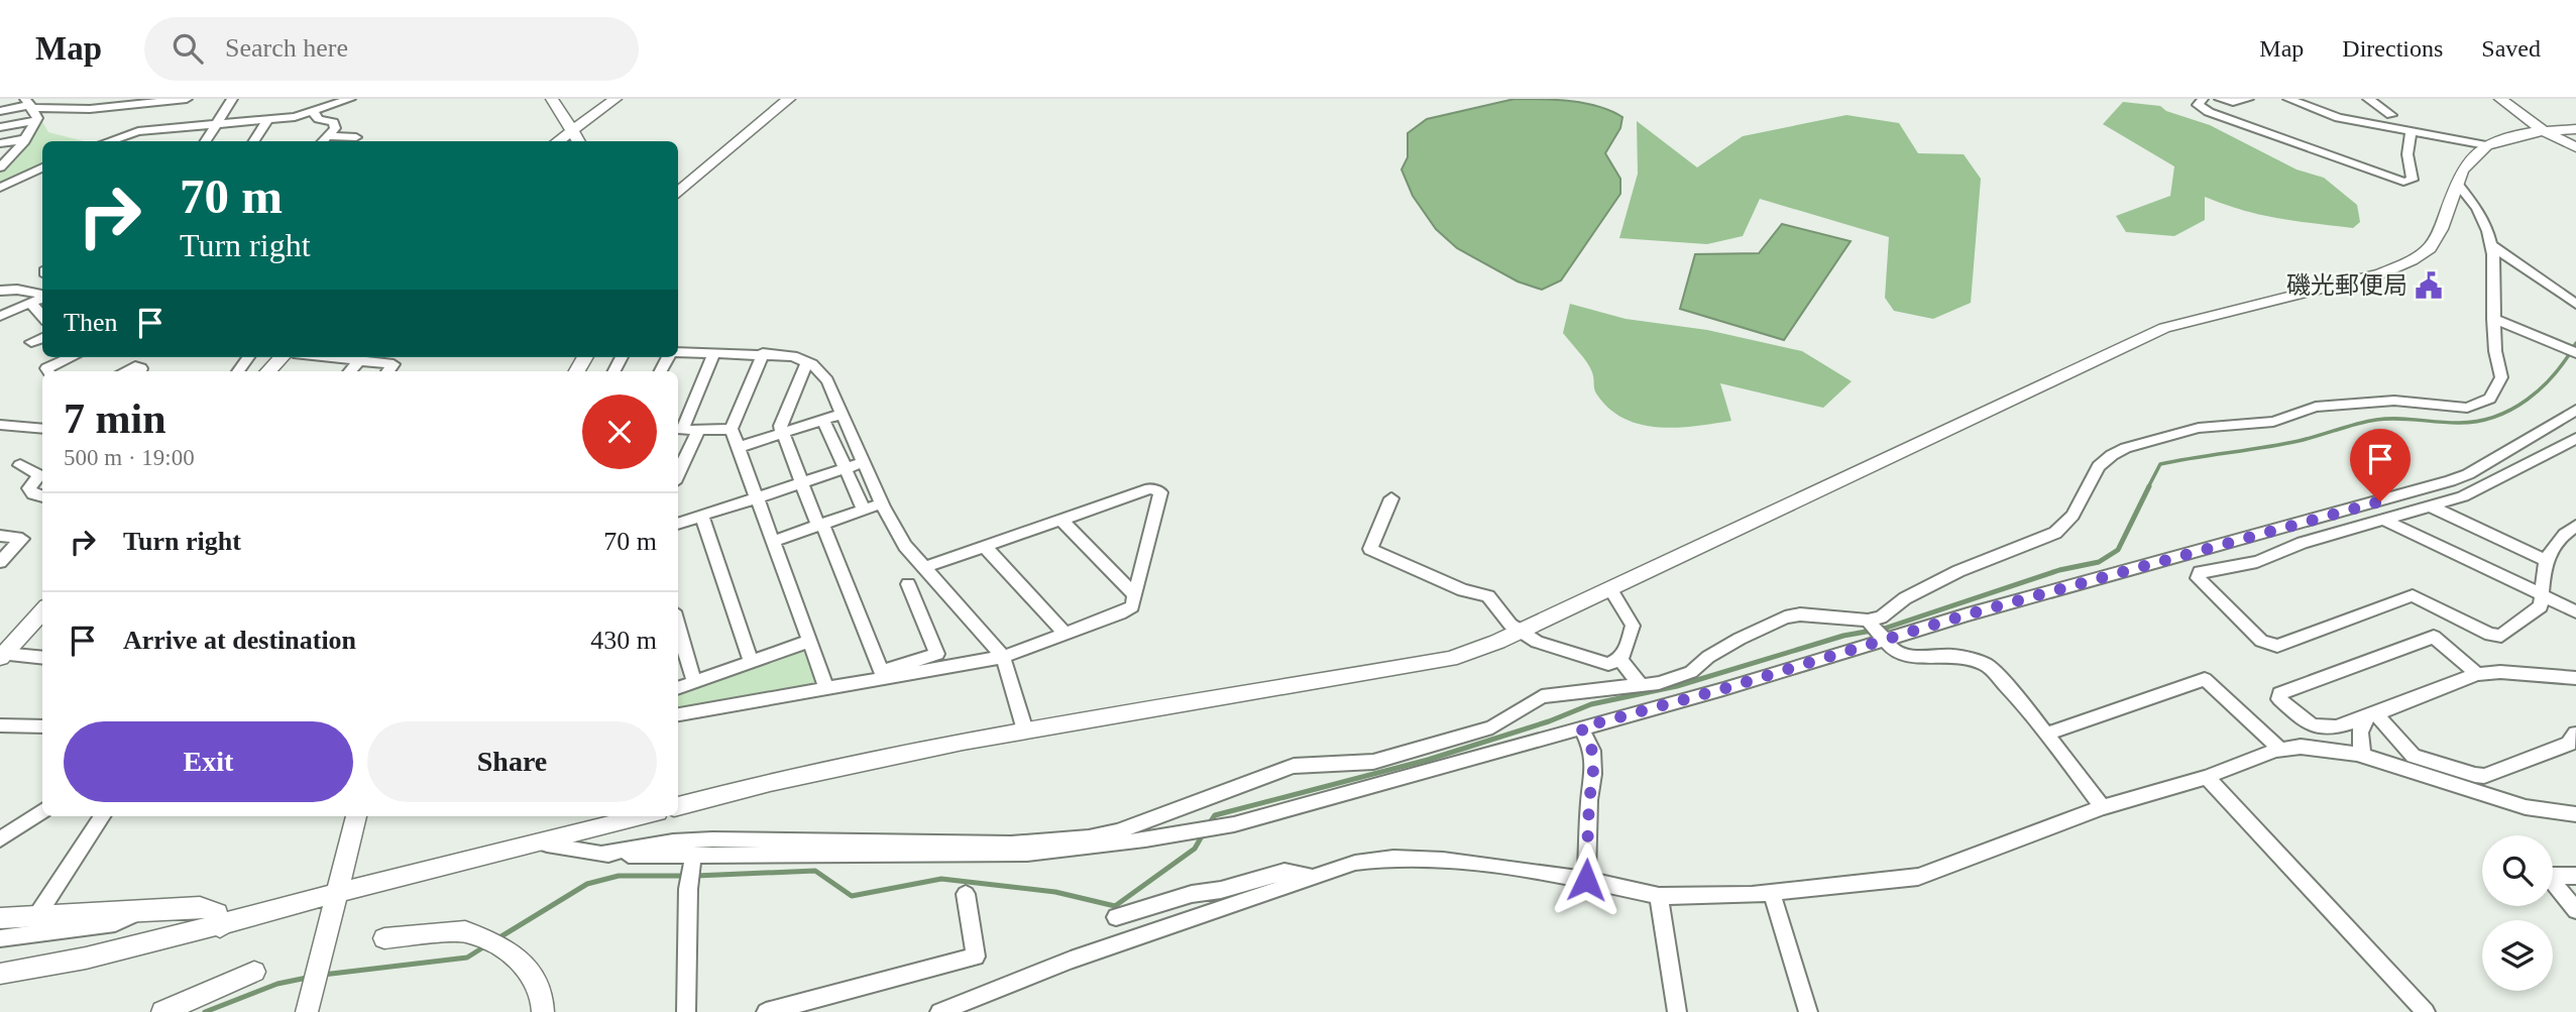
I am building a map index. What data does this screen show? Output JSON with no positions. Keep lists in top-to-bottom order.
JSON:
{
  "places": {
    "public building": ["磯光郵便局"]
  },
  "page": {
    "header": "Map",
    "search": "Search here",
    "nav": ["Map", "Directions", "Saved"],
    "turn": ["70 m", "Turn right"],
    "then": "Then",
    "heading": ["7 min", "500 m · 19:00"],
    "list": [
      {
        "name": "Turn right",
        "value": "70 m"
      },
      {
        "name": "Arrive at destination",
        "value": "430 m"
      }
    ],
    "buttons": ["Exit", "Share"]
  }
}
